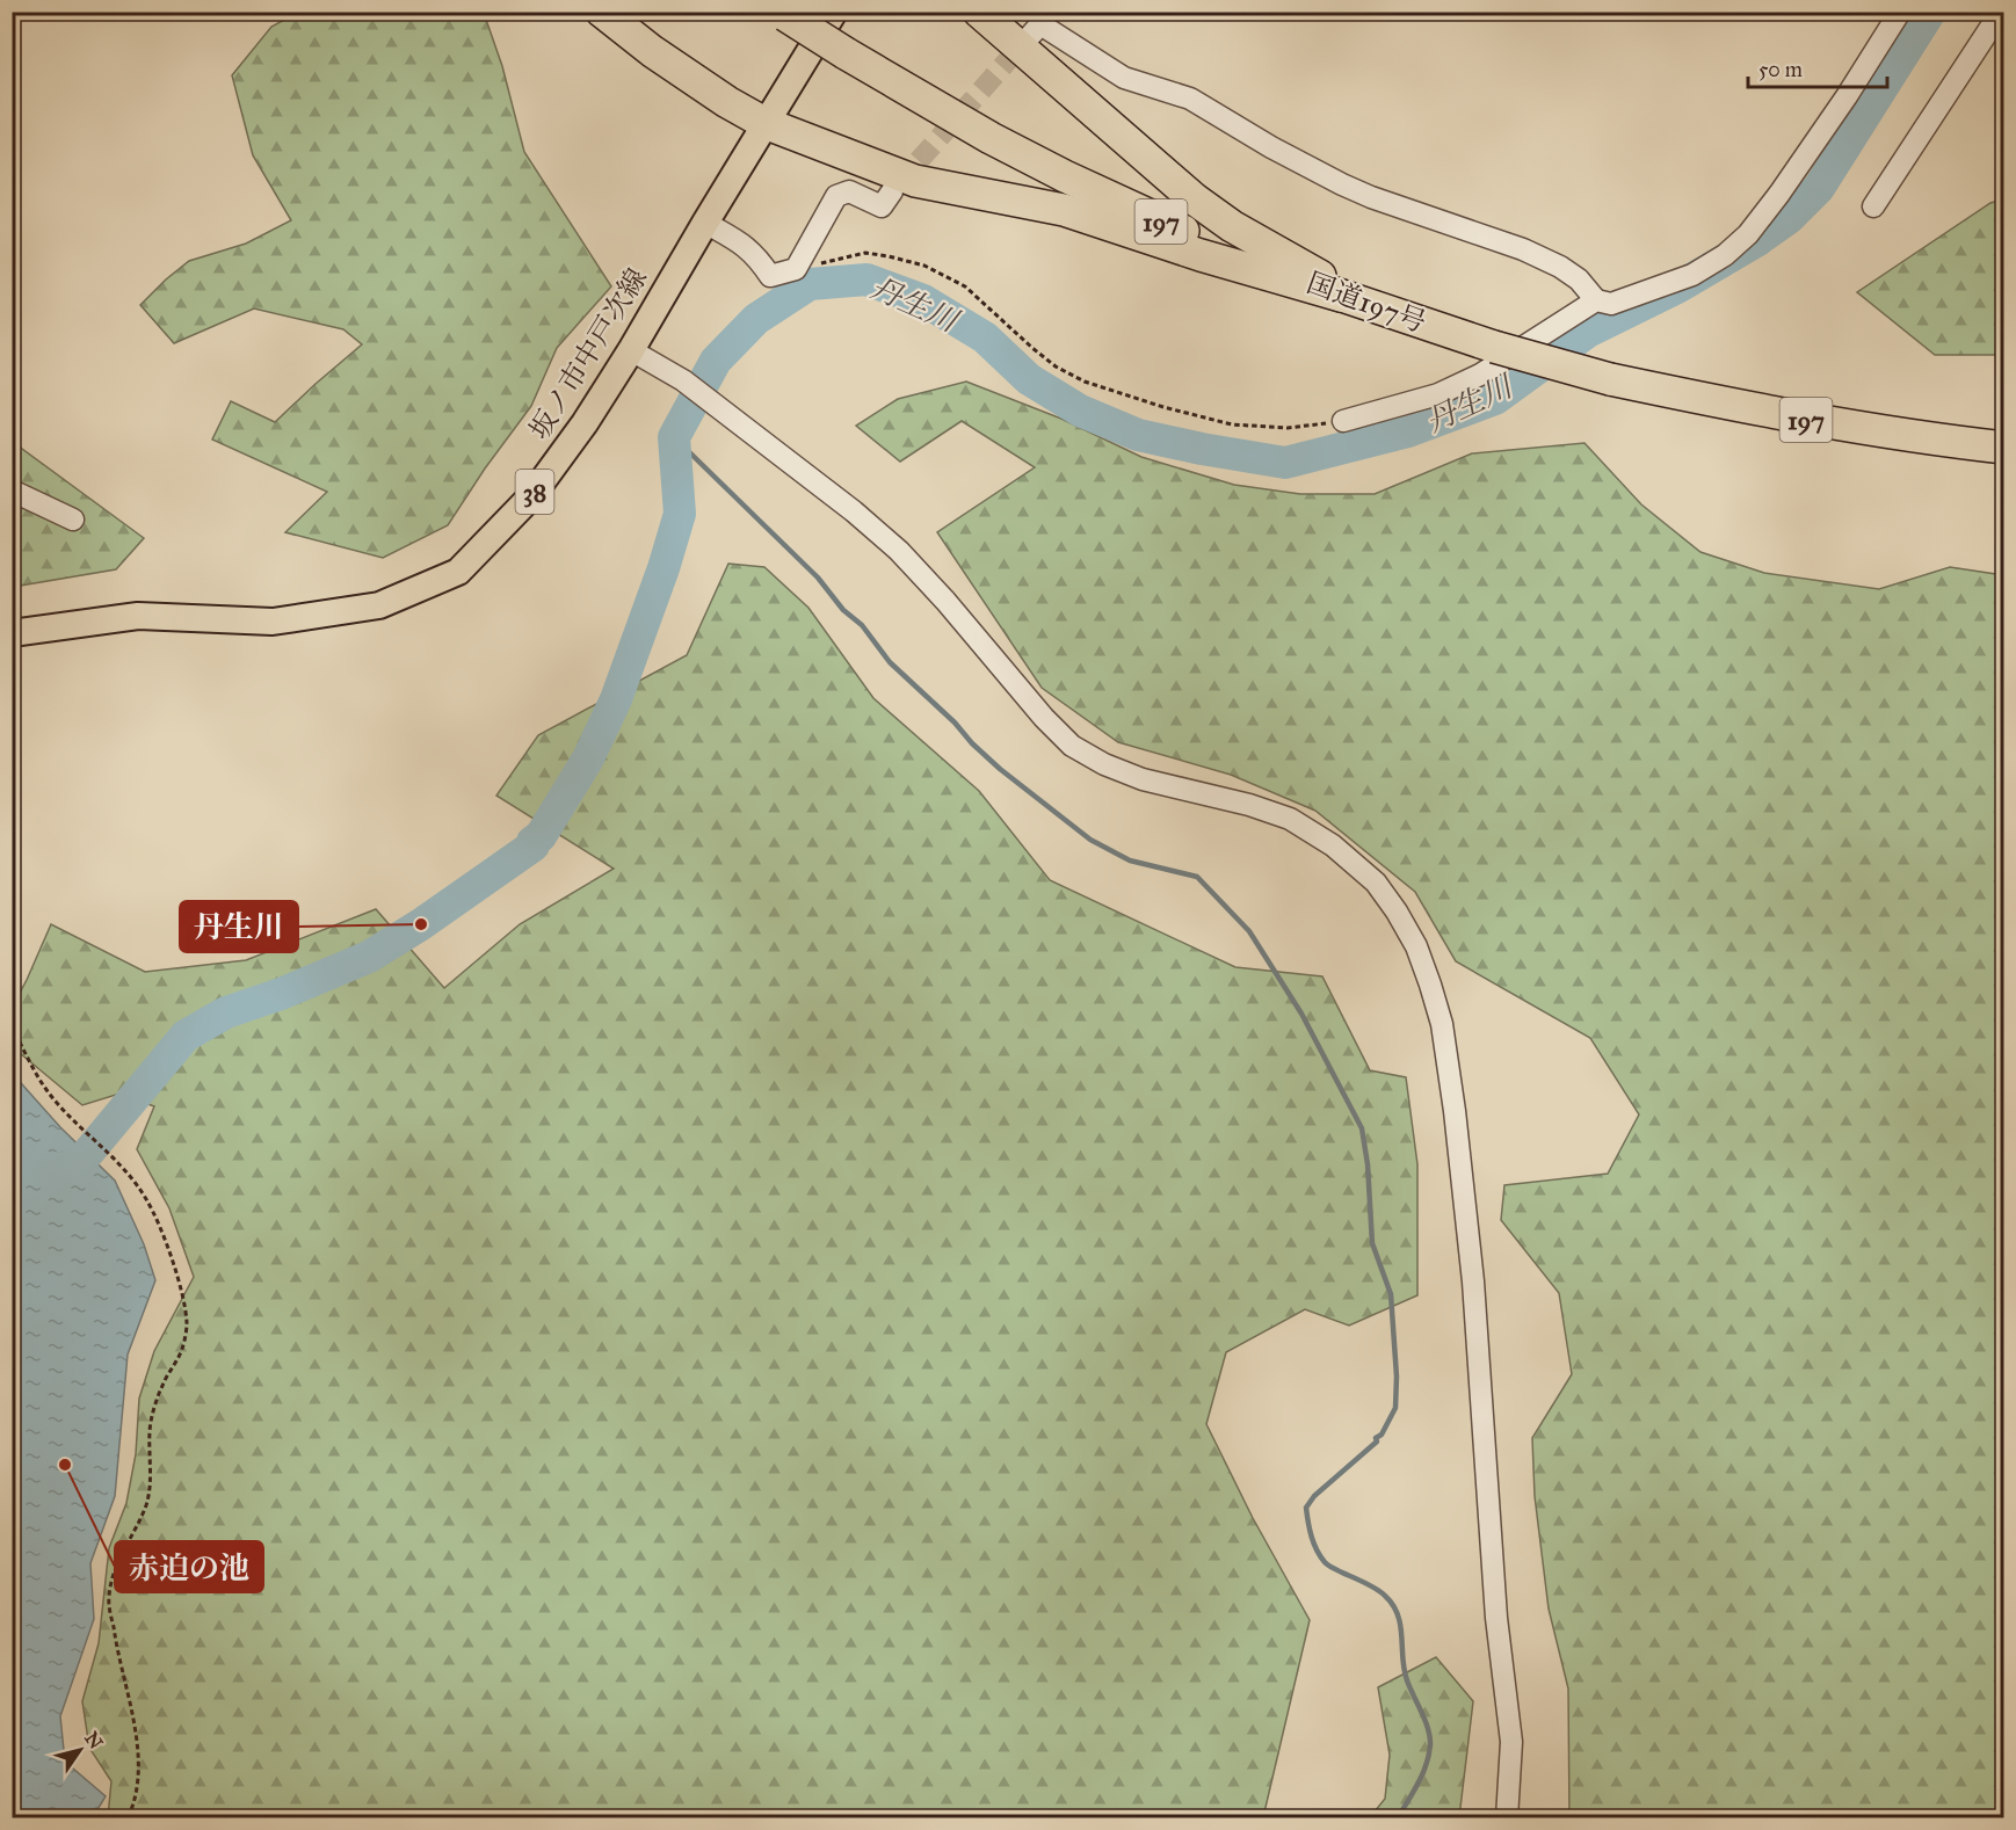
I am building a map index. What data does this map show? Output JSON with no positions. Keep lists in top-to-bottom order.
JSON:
{
  "streets": {
    "highway": ["197", "国道197号"],
    "main road": ["坂ノ市中戸次線", "38"]
  },
  "water": ["丹生川"],
  "places": ["丹生川", "赤迫の池"],
  "scale_bar": "50 m",
  "north": "top right"
}
